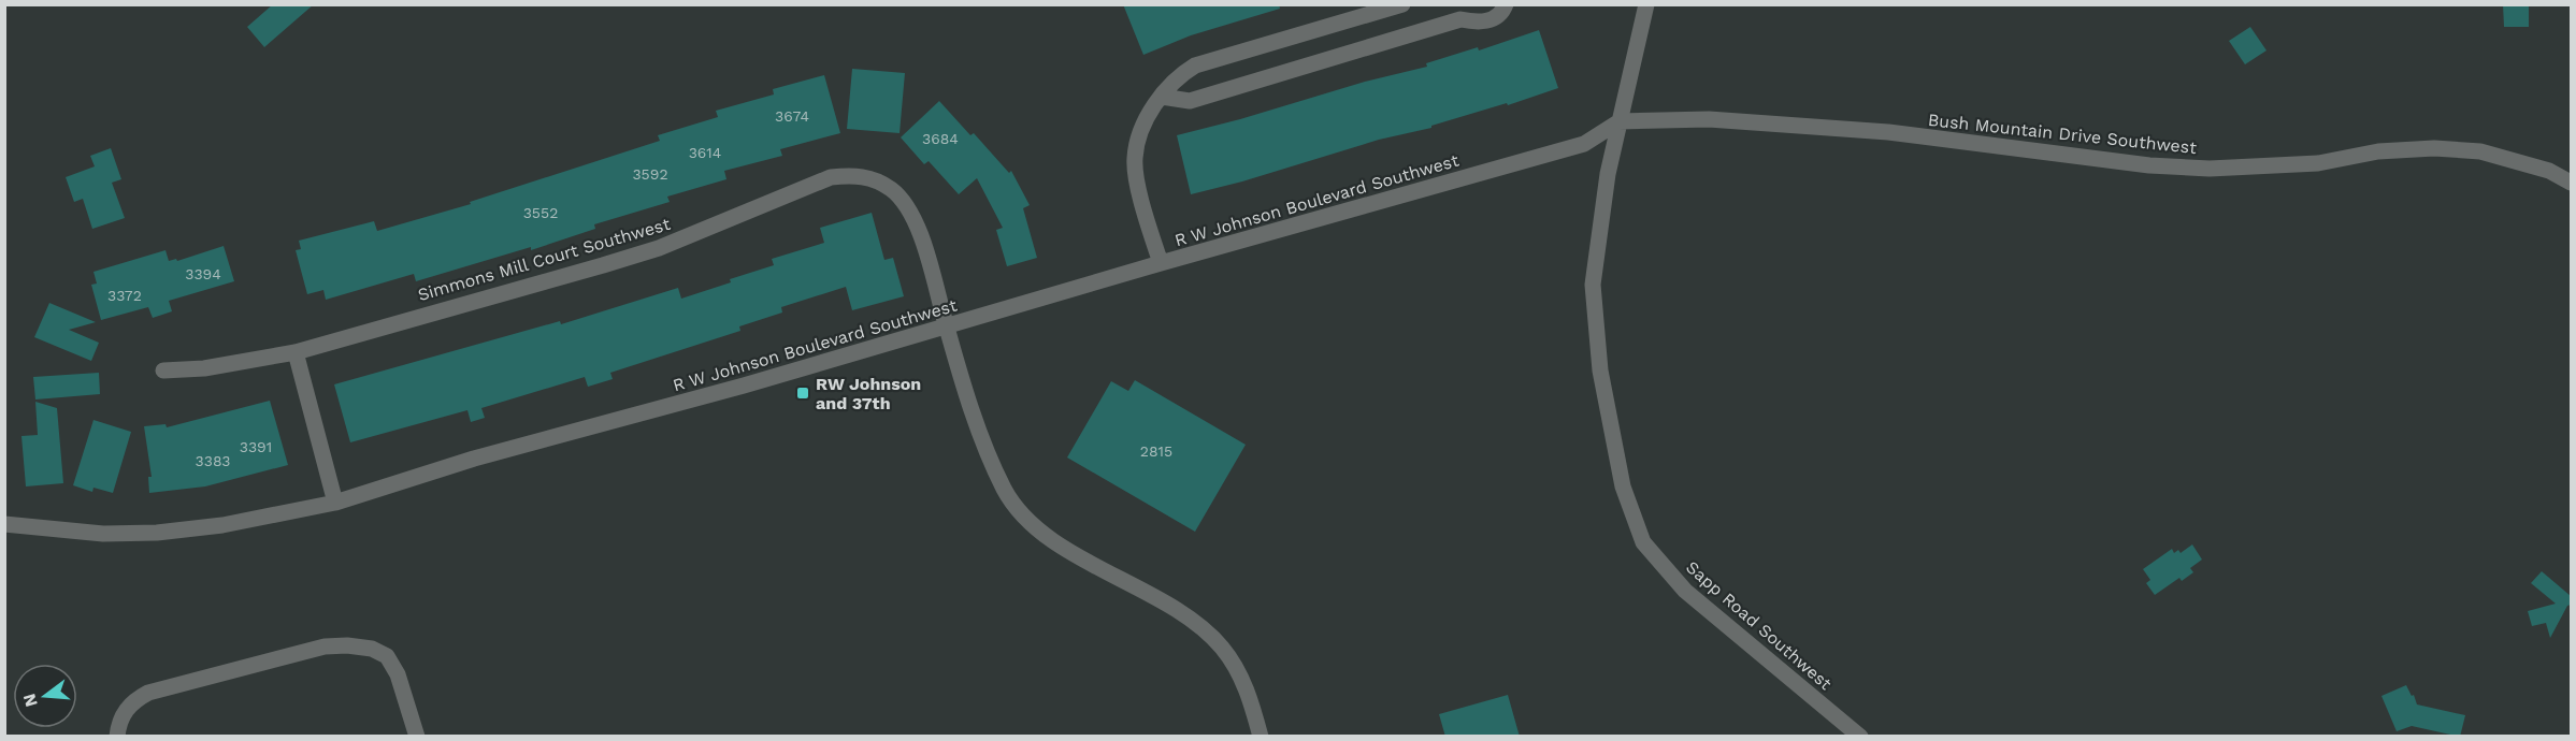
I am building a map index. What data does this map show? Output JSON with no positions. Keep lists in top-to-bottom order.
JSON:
{
  "streets": {
    "street": [
      "Bush Mountain Drive Southwest",
      "R W Johnson Boulevard Southwest",
      "Simmons Mill Court Southwest",
      "Sapp Road Southwest"
    ]
  },
  "crossings": [
    ["Bush Mountain Drive Southwest", "R W Johnson Boulevard Southwest"],
    ["Bush Mountain Drive Southwest", "Sapp Road Southwest"],
    ["R W Johnson Boulevard Southwest", "Simmons Mill Court Southwest"],
    ["R W Johnson Boulevard Southwest", "Sapp Road Southwest"]
  ],
  "places": {
    "transit": ["RW Johnson and 37th"]
  },
  "house_numbers": [
    "3674",
    "3684",
    "3614",
    "3592",
    "3552",
    "3394",
    "3372",
    "3391",
    "2815",
    "3383"
  ],
  "north": "left"
}
